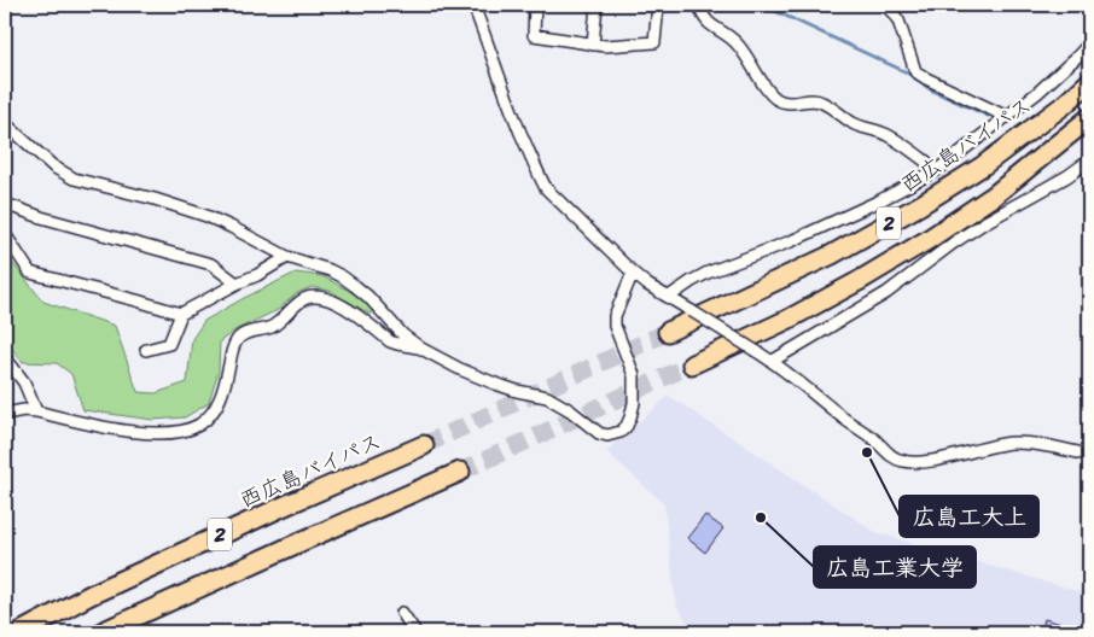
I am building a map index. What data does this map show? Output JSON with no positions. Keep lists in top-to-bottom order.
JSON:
{
  "streets": {
    "highway": ["西広島バイパス", "2"]
  },
  "places": ["広島工大上", "広島工業大学"]
}
